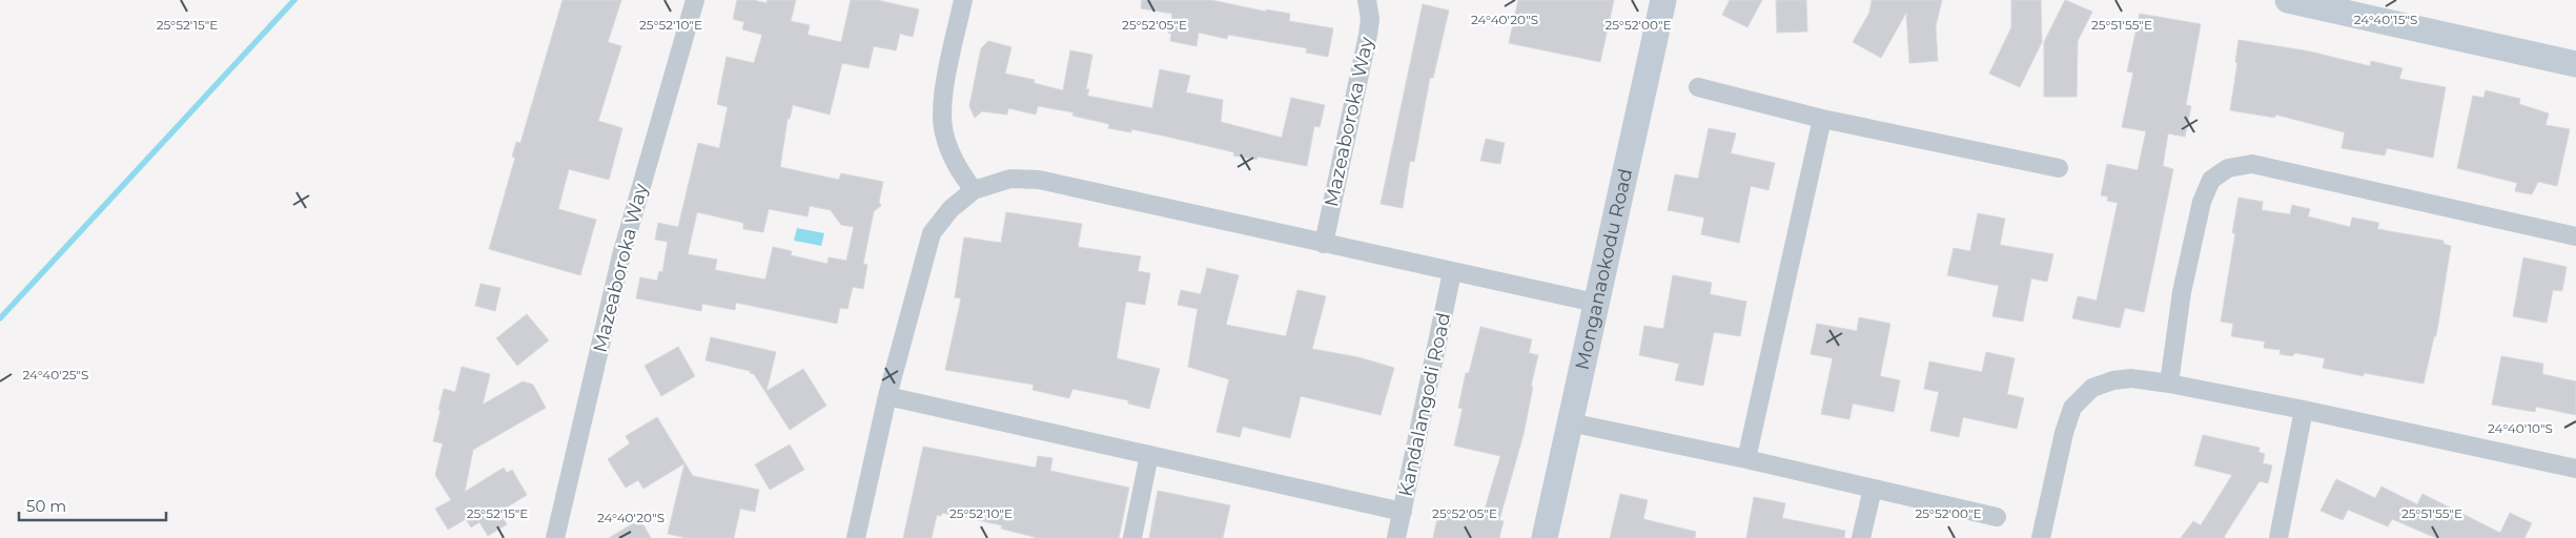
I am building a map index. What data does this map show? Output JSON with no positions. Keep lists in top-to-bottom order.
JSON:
{
  "streets": {
    "street": ["Mazeaboroka Way", "Monganaokodu Road", "Kandalangodi Road"]
  },
  "scale_bar": "50 m",
  "coordinates": [
    "24°40'20\"S",
    "24°40'15\"S",
    "25°52'10\"E",
    "25°52'15\"E",
    "25°52'05\"E",
    "25°52'00\"E",
    "25°51'55\"E",
    "24°40'25\"S",
    "24°40'10\"S"
  ]
}
